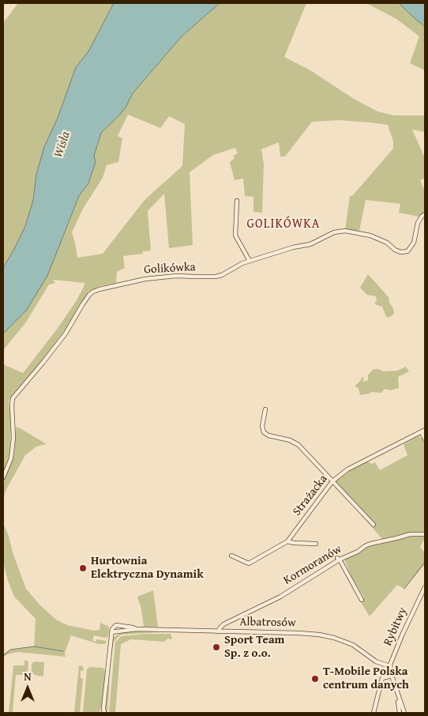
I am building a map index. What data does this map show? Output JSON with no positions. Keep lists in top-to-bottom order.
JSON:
{
  "streets": {
    "street": [
      "Golikówka",
      "Strażacka",
      "Kormoranów",
      "Albatrosów",
      "Rybitwy"
    ]
  },
  "crossings": [
    ["Kormoranów", "Albatrosów"],
    ["Albatrosów", "Rybitwy"]
  ],
  "districts": ["GOLIKÓWKA"],
  "water": ["Wisła"],
  "places": ["Hurtownia Elektryczna Dynamik", "Sport Team Sp. z o.o.", "T‑Mobile Polska centrum danych"],
  "north": "top"
}
